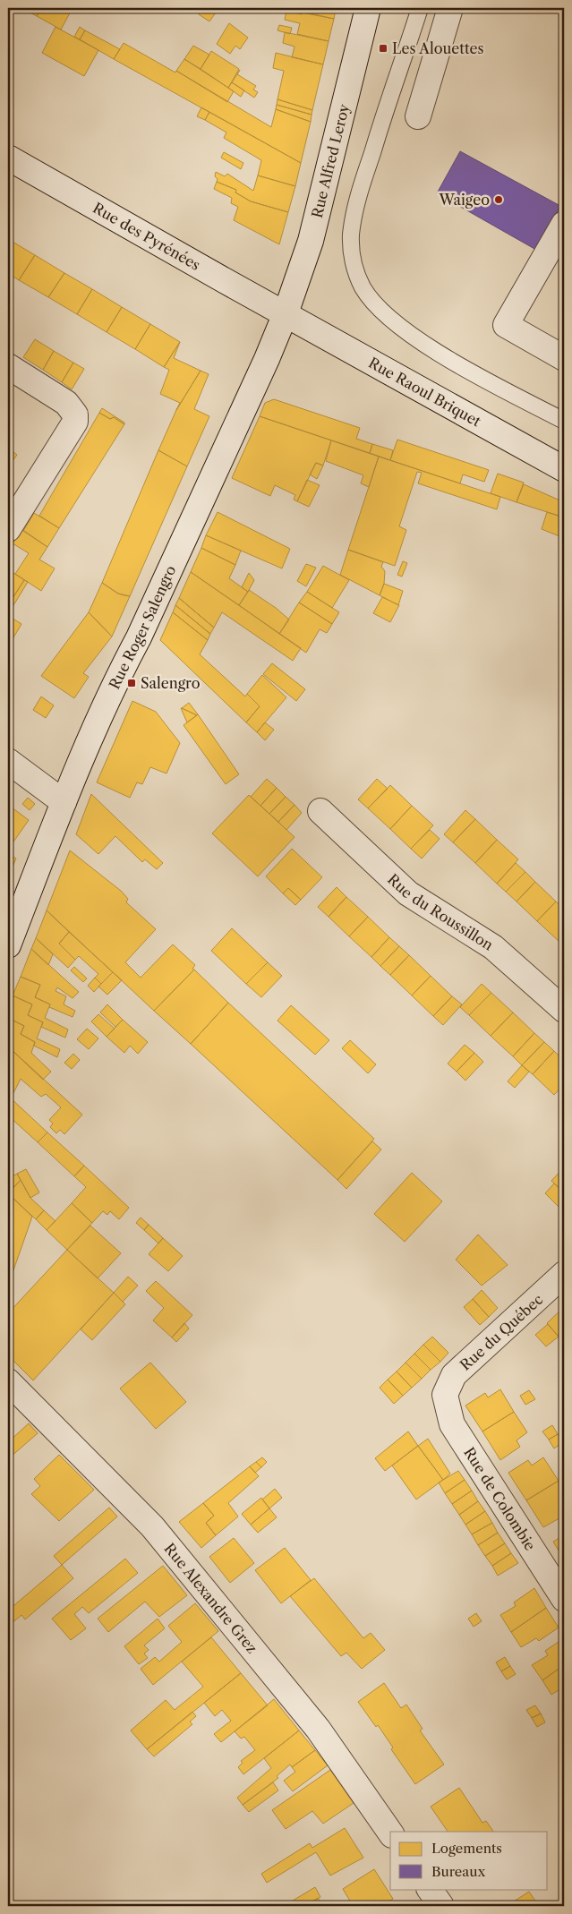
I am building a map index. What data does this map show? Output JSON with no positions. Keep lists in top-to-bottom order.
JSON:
{
  "streets": {
    "street": [
      "Rue Alfred Leroy",
      "Rue des Pyrénées",
      "Rue Raoul Briquet",
      "Rue Roger Salengro",
      "Rue du Roussillon",
      "Rue du Québec",
      "Rue de Colombie",
      "Rue Alexandre Grez"
    ]
  },
  "crossings": [
    ["Rue Alfred Leroy", "Rue des Pyrénées"],
    ["Rue Alfred Leroy", "Rue Raoul Briquet"],
    ["Rue Alfred Leroy", "Rue Roger Salengro"],
    ["Rue des Pyrénées", "Rue Raoul Briquet"],
    ["Rue des Pyrénées", "Rue Roger Salengro"],
    ["Rue Raoul Briquet", "Rue Roger Salengro"],
    ["Rue du Québec", "Rue de Colombie"]
  ],
  "places": {
    "transit": ["Les Alouettes", "Salengro"],
    "other": ["Waigeo"]
  },
  "legend": ["Logements", "Bureaux"]
}
